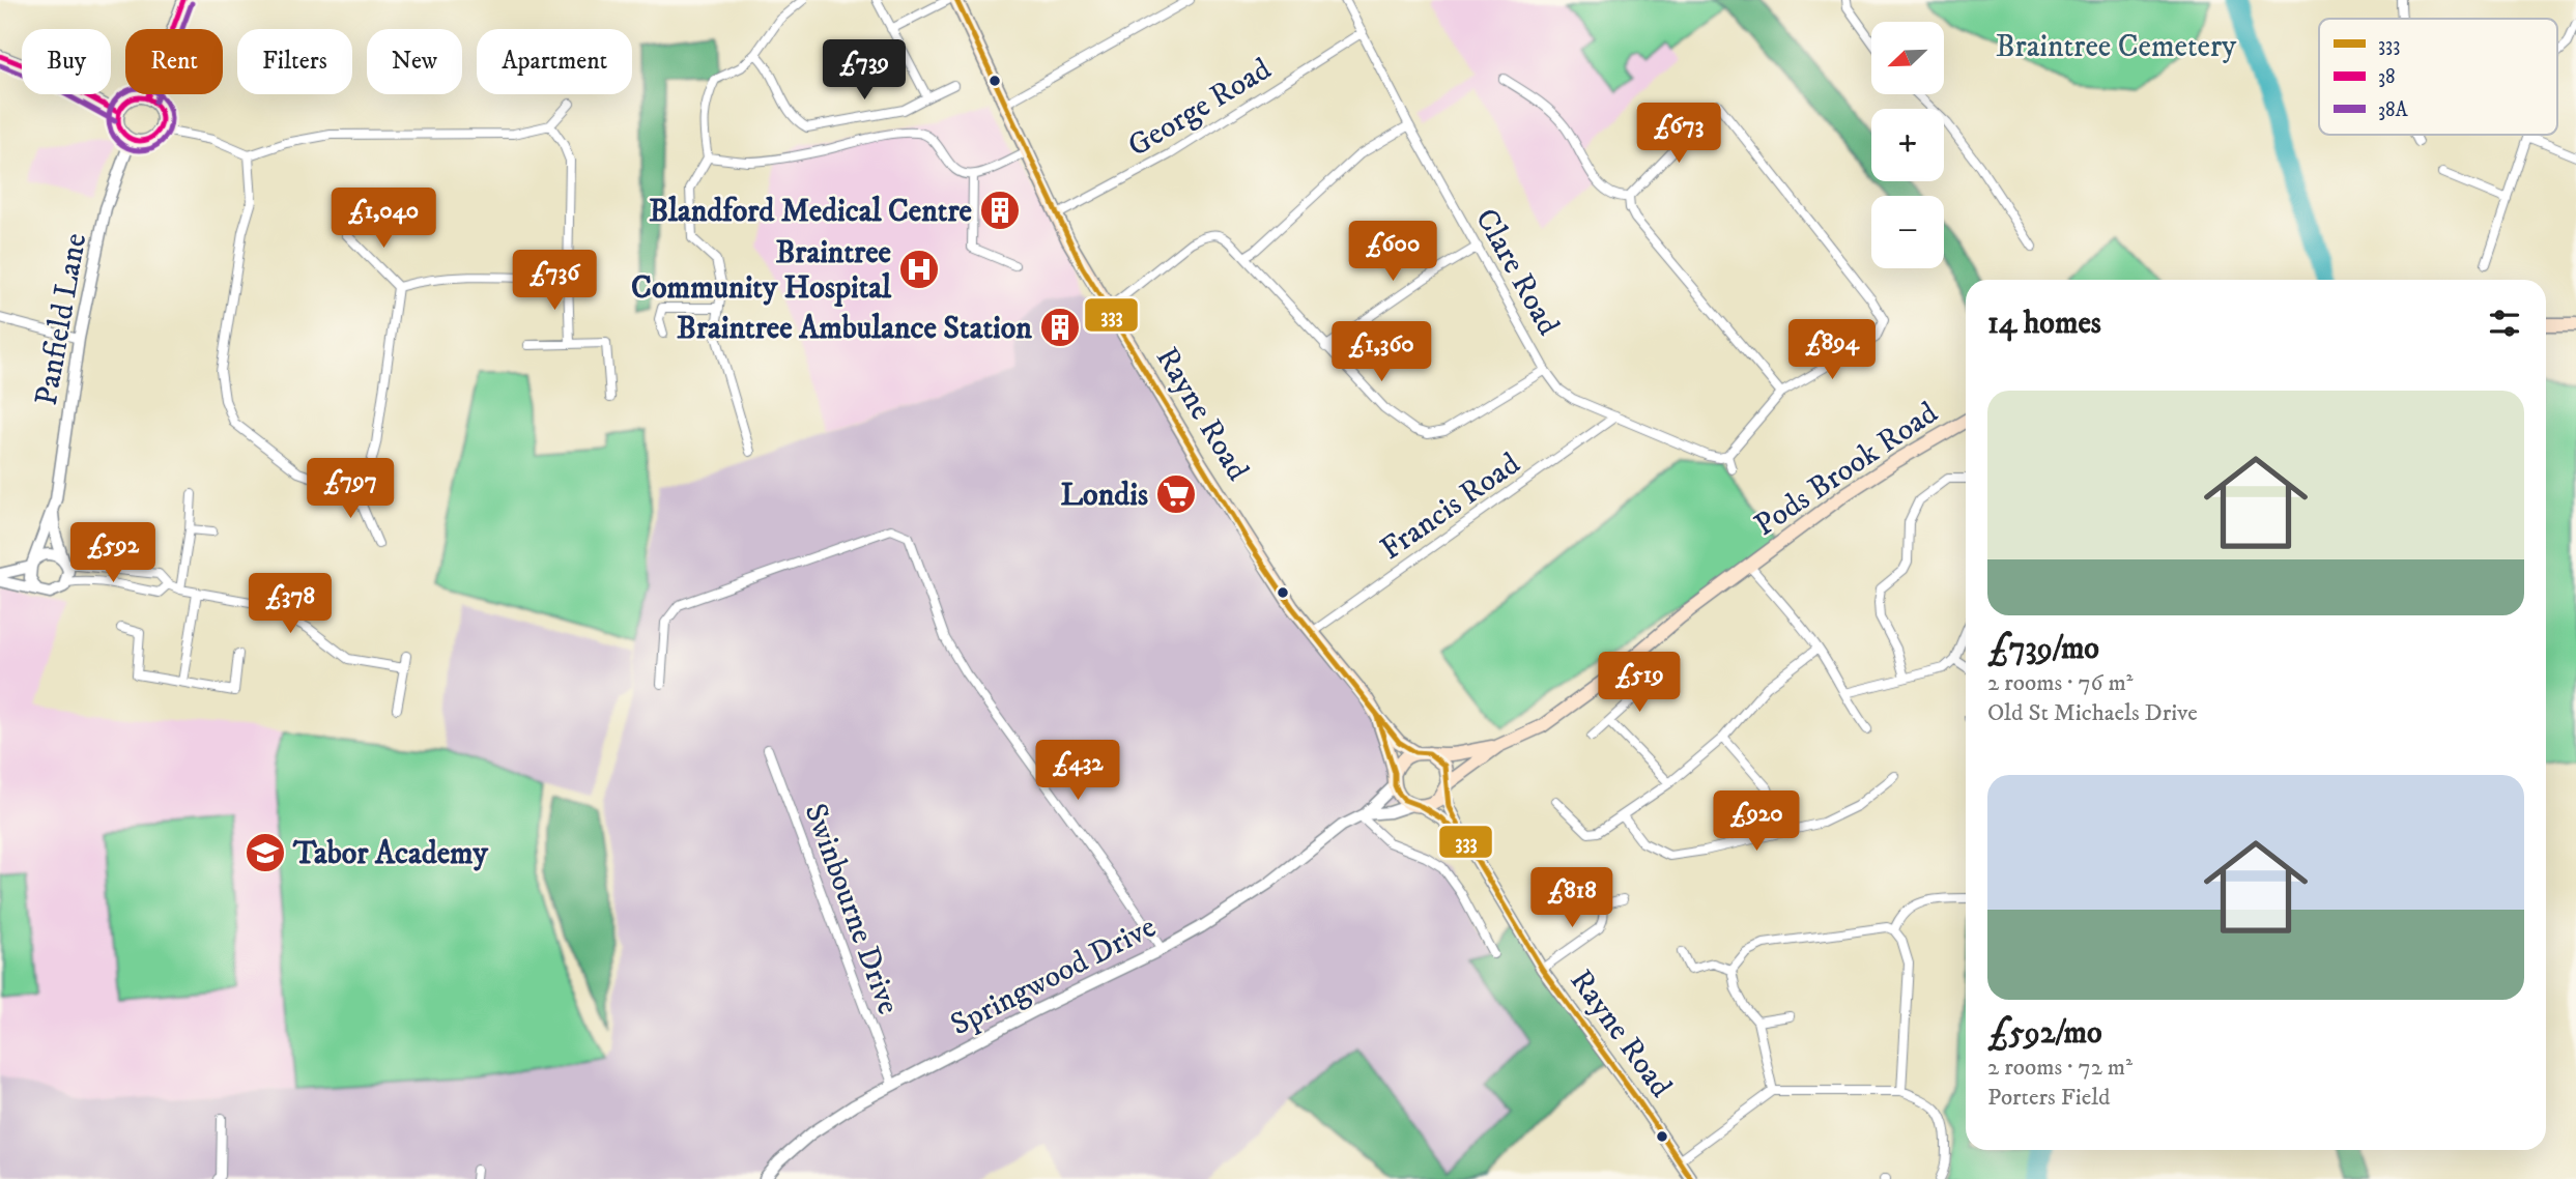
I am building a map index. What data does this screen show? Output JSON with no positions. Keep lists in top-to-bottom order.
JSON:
{
  "streets": {
    "main road": ["Rayne Road", "Pods Brook Road"],
    "street": [
      "George Road",
      "Clare Road",
      "Panfield Lane",
      "Francis Road",
      "Swinbourne Drive",
      "Springwood Drive"
    ]
  },
  "crossings": [
    ["George Road", "Clare Road"],
    ["George Road", "Rayne Road"],
    ["Clare Road", "Francis Road"],
    ["Rayne Road", "Francis Road"],
    ["Rayne Road", "Springwood Drive"],
    ["Swinbourne Drive", "Springwood Drive"]
  ],
  "parks": ["Braintree Cemetery"],
  "places": {
    "building": ["Blandford Medical Centre", "Braintree Ambulance Station"],
    "hospital": ["Braintree Community Hospital"],
    "supermarket": ["Londis"],
    "school or university": ["Tabor Academy"]
  },
  "lines": ["transit line 333", "transit line 38", "transit line 38A"],
  "legend": ["333", "38", "38A"],
  "north": "bottom left",
  "page": {
    "map_buttons": ["+", "−"],
    "chip": [
      "Buy",
      "Rent",
      "Filters",
      "New",
      "Apartment"
    ],
    "price": [
      "£739",
      "£673",
      "£1,040",
      "£600",
      "£736",
      "£894",
      "£1,360",
      "£797",
      "£592",
      "£378",
      "£519",
      "£432",
      "£920",
      "£818"
    ],
    "heading": "14 homes",
    "list": [
      {
        "name": "£739/mo",
        "note": "2 rooms · 76 m² · Old St Michaels Drive"
      },
      {
        "name": "£592/mo",
        "note": "2 rooms · 72 m² · Porters Field"
      }
    ]
  }
}
